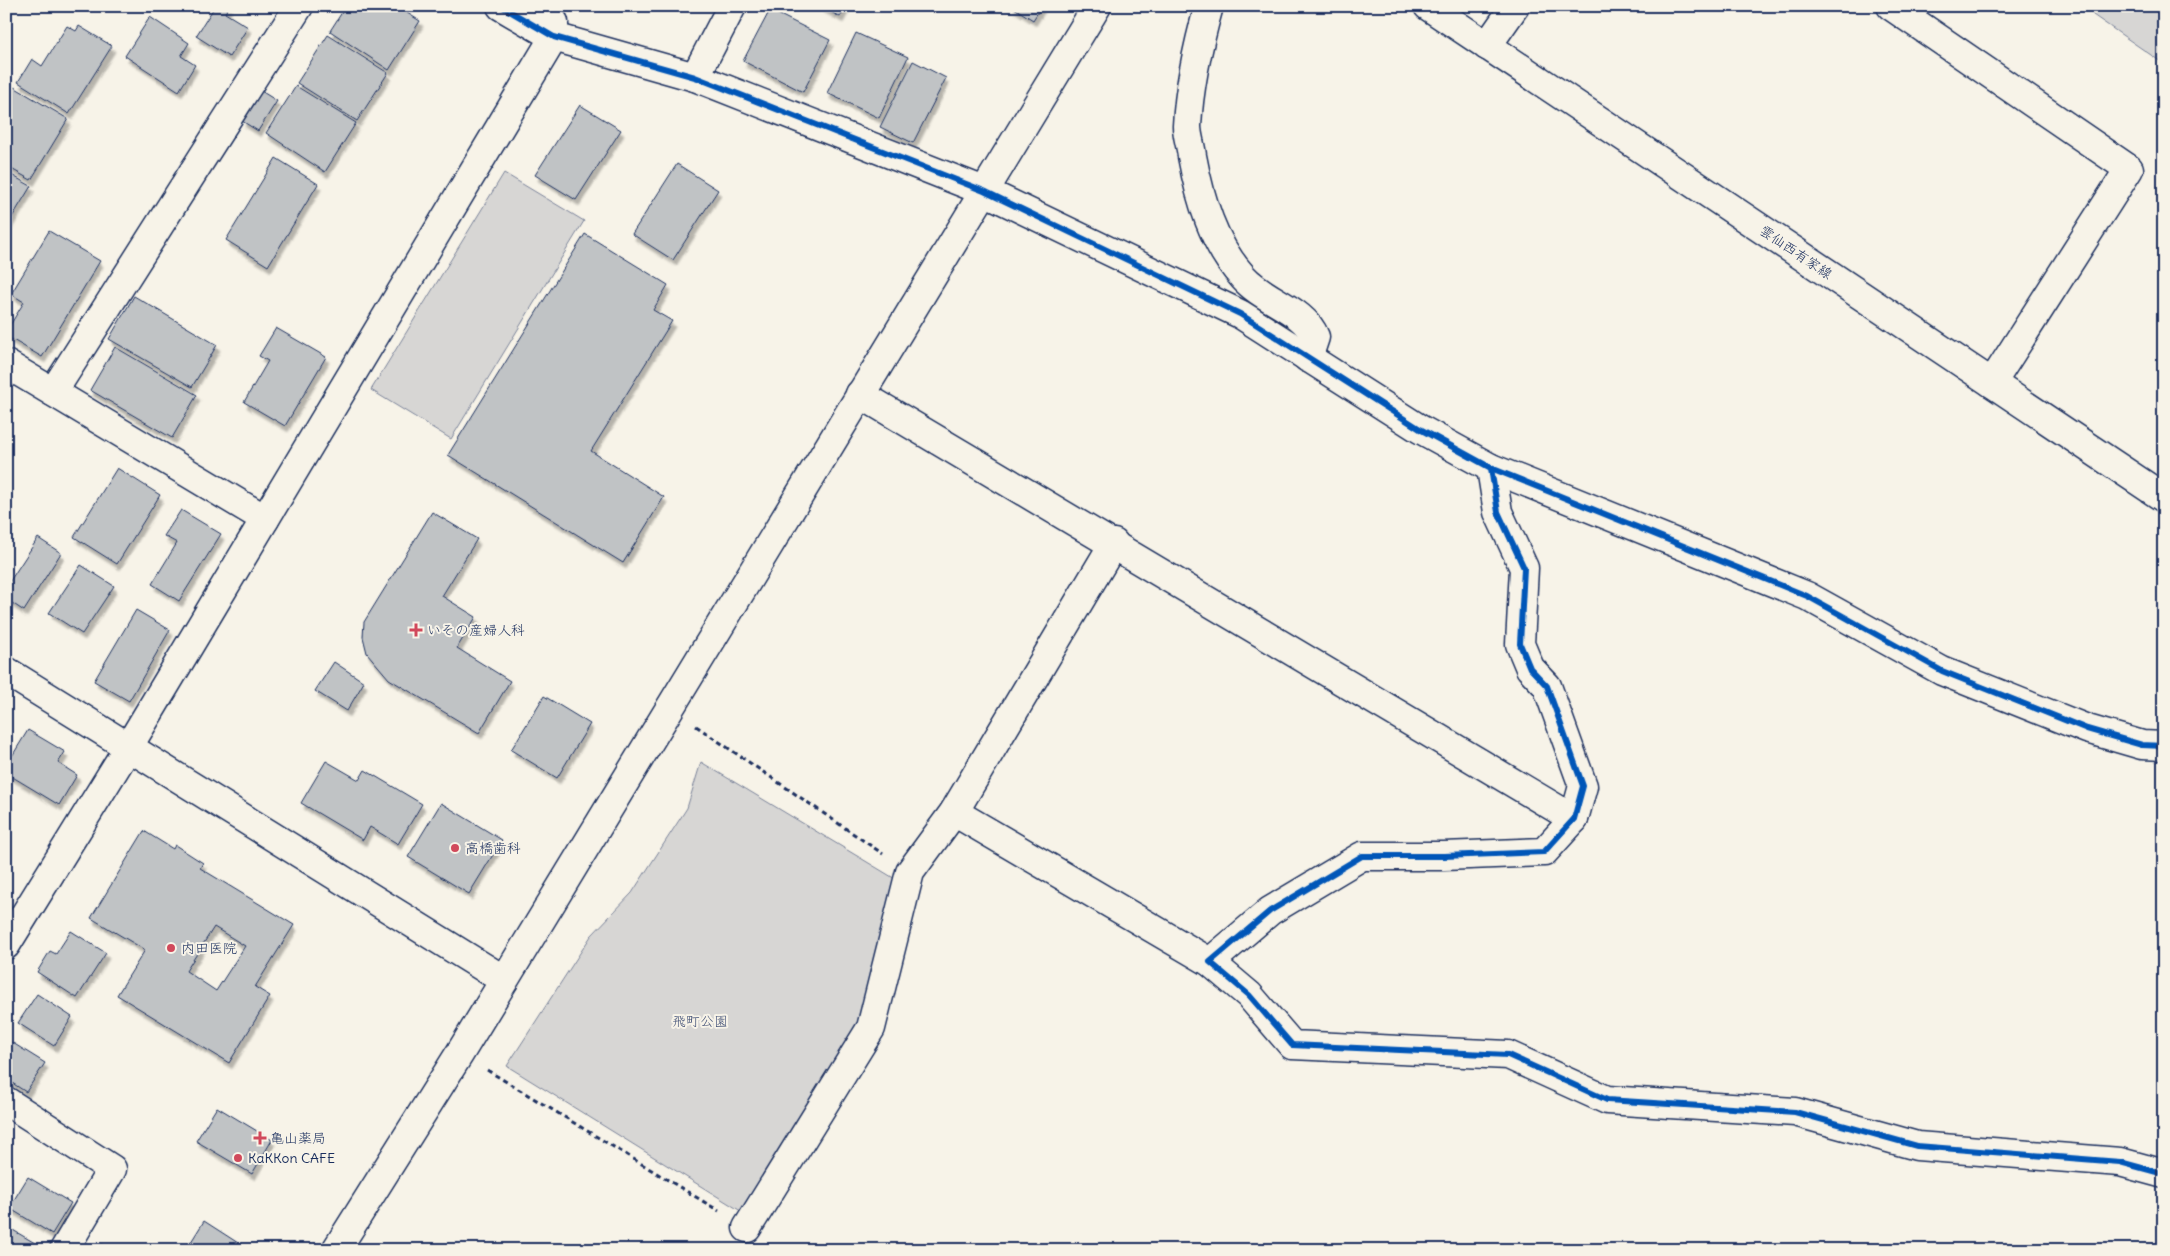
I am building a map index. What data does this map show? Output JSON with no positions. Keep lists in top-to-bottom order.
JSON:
{
  "streets": {
    "street": ["雲仙西有家線"]
  },
  "parks": ["飛町公園"],
  "places": {
    "health": ["いその産婦人科", "亀山薬局"],
    "other": ["高橋歯科", "内田医院", "KaKKon CAFE"]
  }
}
